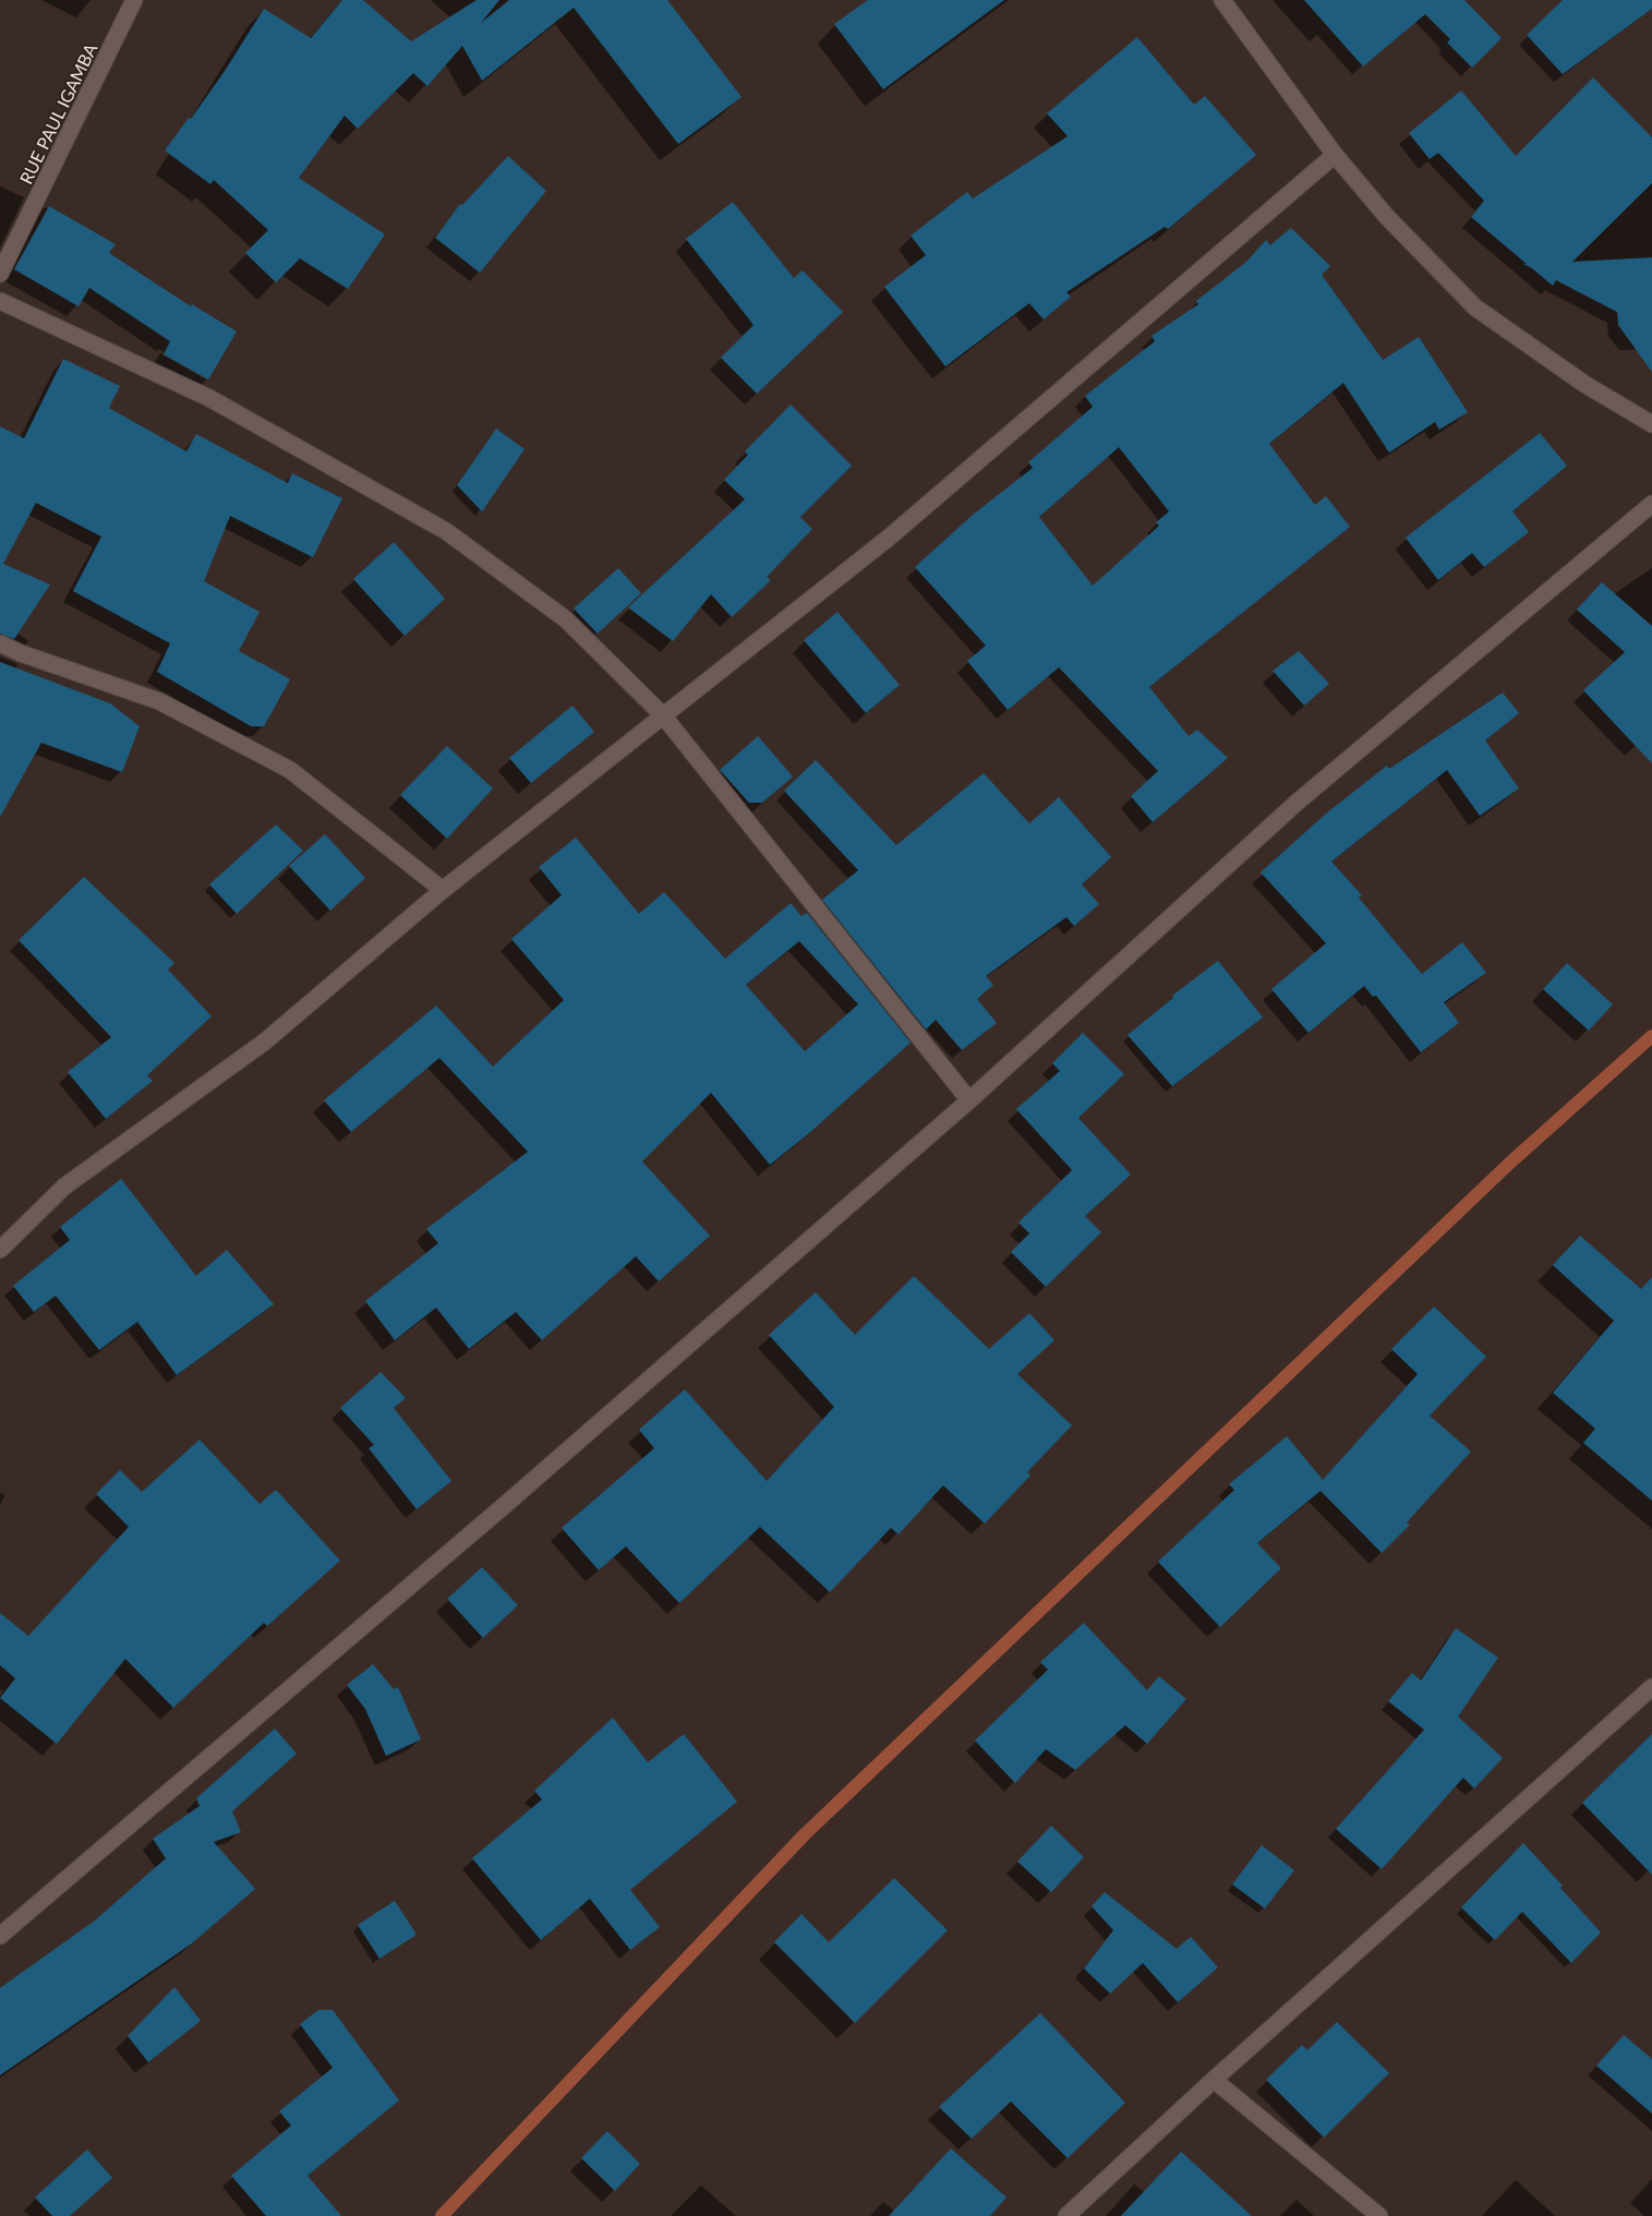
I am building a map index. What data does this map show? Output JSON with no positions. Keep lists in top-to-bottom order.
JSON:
{
  "streets": {
    "street": ["RUE PAUL IGAMBA"]
  }
}
